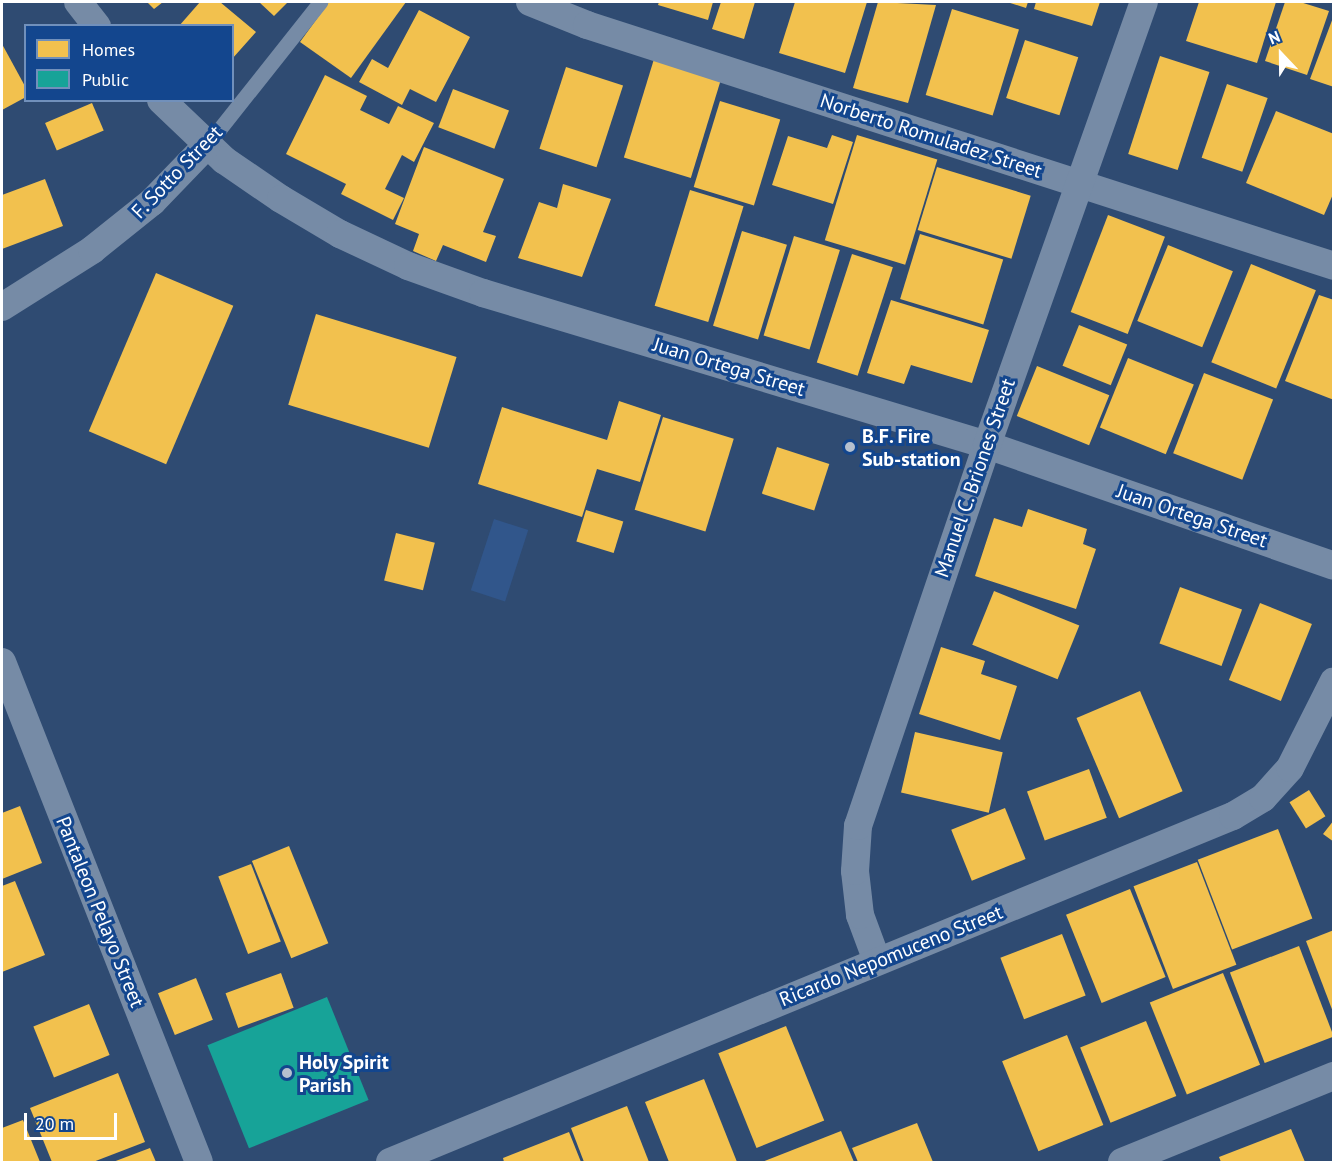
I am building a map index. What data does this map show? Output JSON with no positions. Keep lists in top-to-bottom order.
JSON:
{
  "streets": {
    "street": [
      "Norberto Romuladez Street",
      "F. Sotto Street",
      "Juan Ortega Street",
      "Manuel C. Briones Street",
      "Pantaleon Pelayo Street",
      "Ricardo Nepomuceno Street"
    ]
  },
  "crossings": [
    ["Norberto Romuladez Street", "Manuel C. Briones Street"],
    ["F. Sotto Street", "Juan Ortega Street"],
    ["Juan Ortega Street", "Manuel C. Briones Street"],
    ["Manuel C. Briones Street", "Ricardo Nepomuceno Street"]
  ],
  "places": ["B.F. Fire Sub-station", "Holy Spirit Parish"],
  "legend": ["Homes", "Public"],
  "scale_bar": "20 m",
  "north": "top"
}
